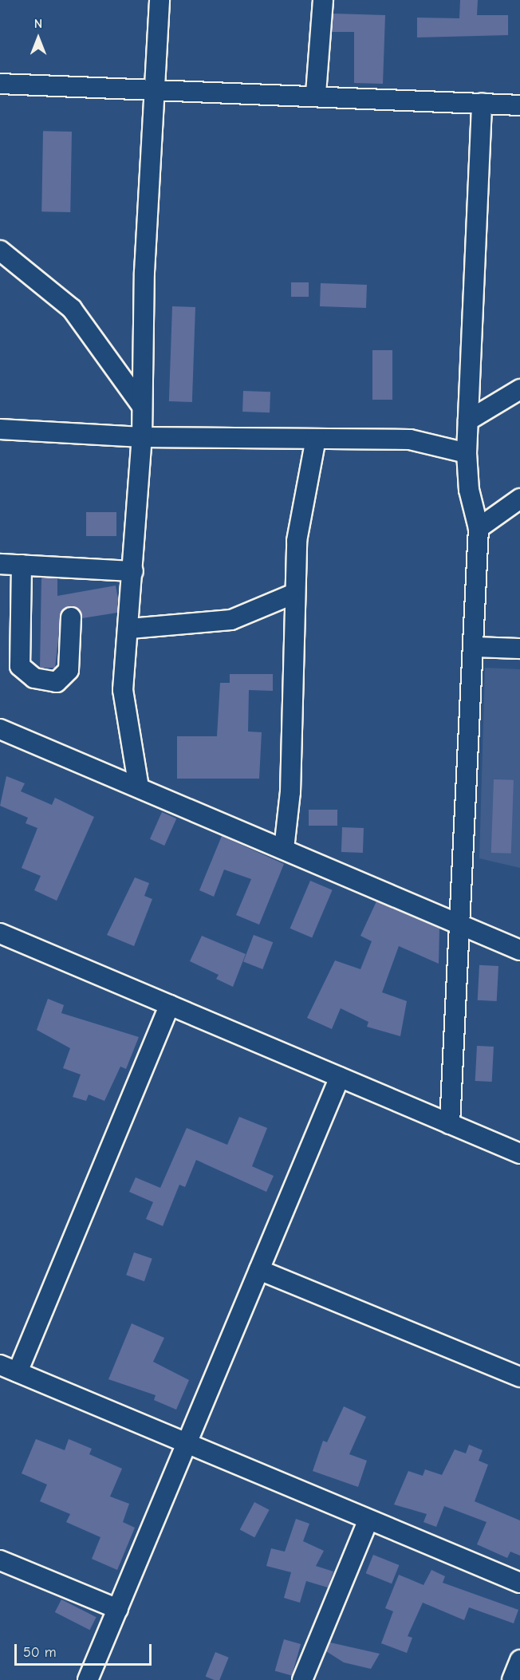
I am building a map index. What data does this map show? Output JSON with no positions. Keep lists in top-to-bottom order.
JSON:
{
  "scale_bar": "50 m",
  "north": "top"
}
